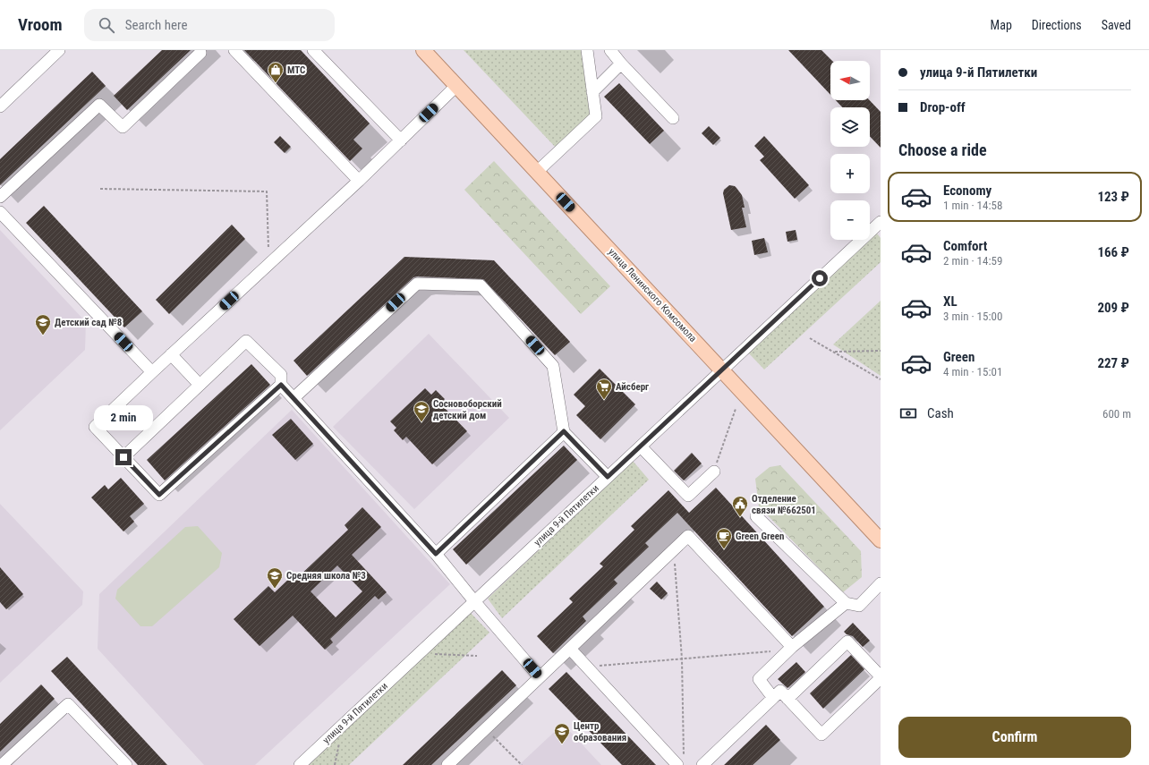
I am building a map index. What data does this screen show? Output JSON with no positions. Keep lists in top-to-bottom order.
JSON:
{
  "streets": {
    "main road": ["улица Ленинского Комсомола"],
    "street": ["улица 9-й Пятилетки"]
  },
  "crossings": [
    ["улица Ленинского Комсомола", "улица 9-й Пятилетки"]
  ],
  "places": {
    "shop": ["МТС"],
    "school or university": [
      "Детский сад №8",
      "Сосновоборский детский дом",
      "Средняя школа №3",
      "Центр образования"
    ],
    "supermarket": ["Айсберг"],
    "public building": ["Отделение связи №662501"],
    "cafe": ["Green Green"]
  },
  "north": "left",
  "page": {
    "header": "Vroom",
    "search": "Search here",
    "nav": ["Map", "Directions", "Saved"],
    "banner": ["улица 9-й Пятилетки", "Drop-off"],
    "map_buttons": ["+", "−"],
    "heading": "Choose a ride",
    "list": [
      {
        "name": "Economy",
        "note": "1 min · 14:58",
        "value": "123 ₽"
      },
      {
        "name": "Comfort",
        "note": "2 min · 14:59",
        "value": "166 ₽"
      },
      {
        "name": "XL",
        "note": "3 min · 15:00",
        "value": "209 ₽"
      },
      {
        "name": "Green",
        "note": "4 min · 15:01",
        "value": "227 ₽"
      }
    ],
    "pay": ["Cash", "600 m"],
    "bubble": "2 min",
    "buttons": "Confirm"
  }
}
